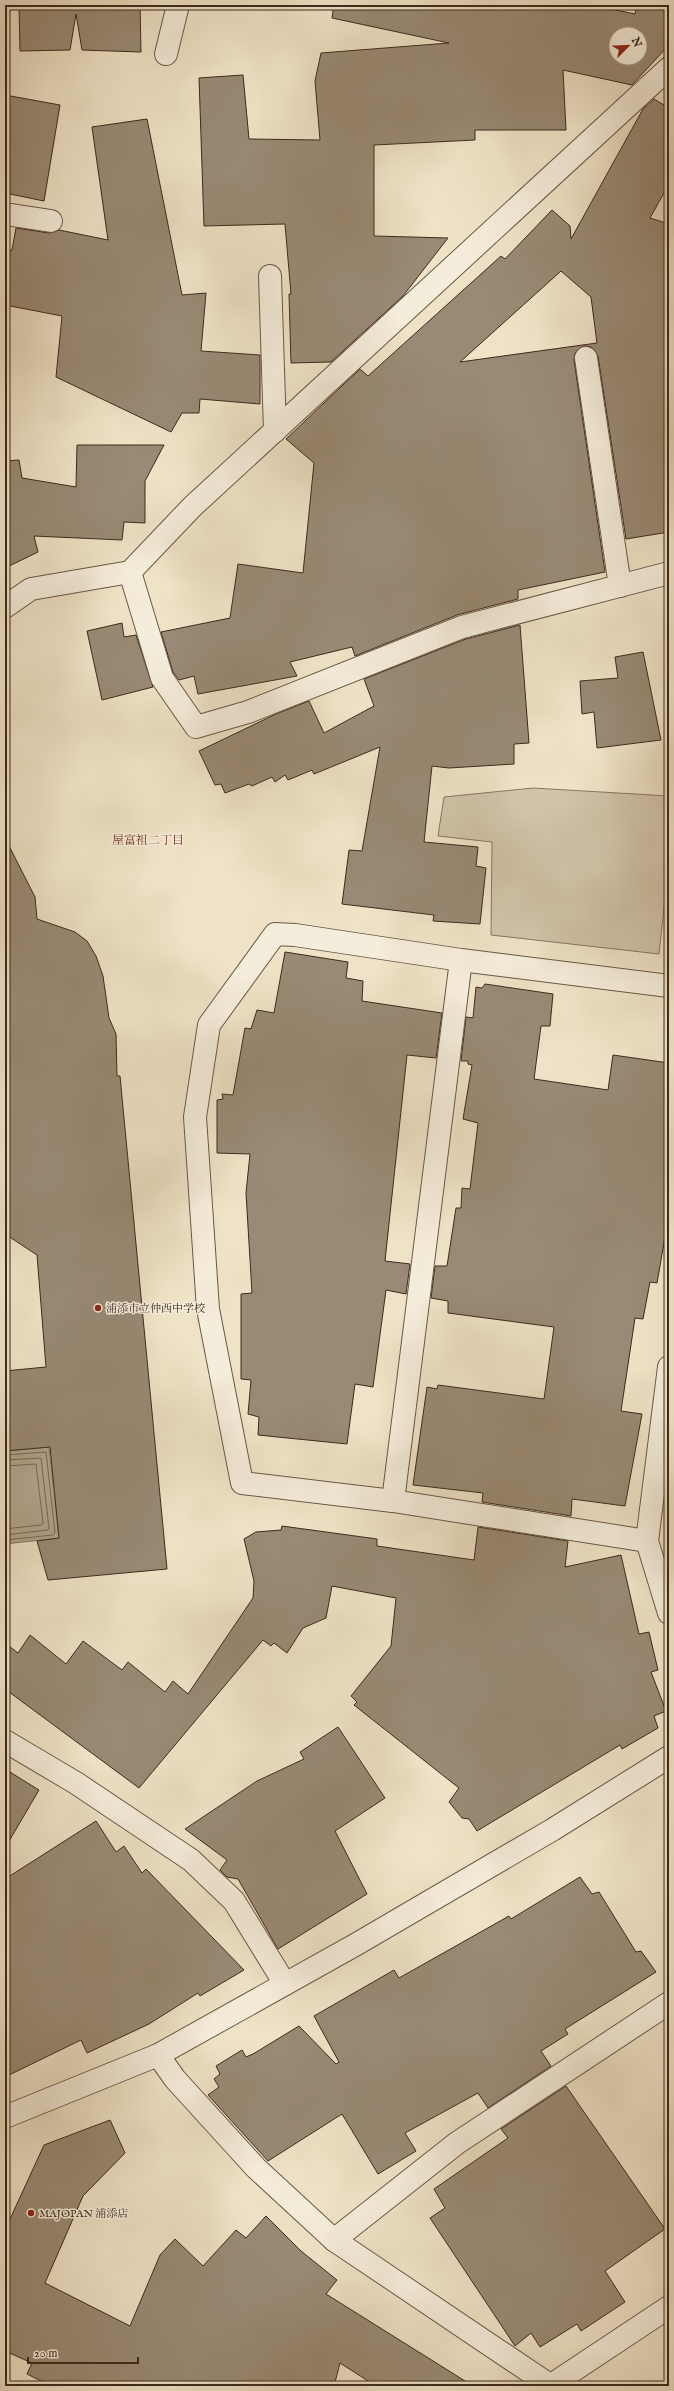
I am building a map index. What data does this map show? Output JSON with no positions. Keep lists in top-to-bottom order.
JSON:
{
  "districts": ["屋富祖二丁目"],
  "places": ["浦添市立仲西中学校", "MAJOPAN 浦添店"],
  "scale_bar": "20 m",
  "north": "top right"
}
